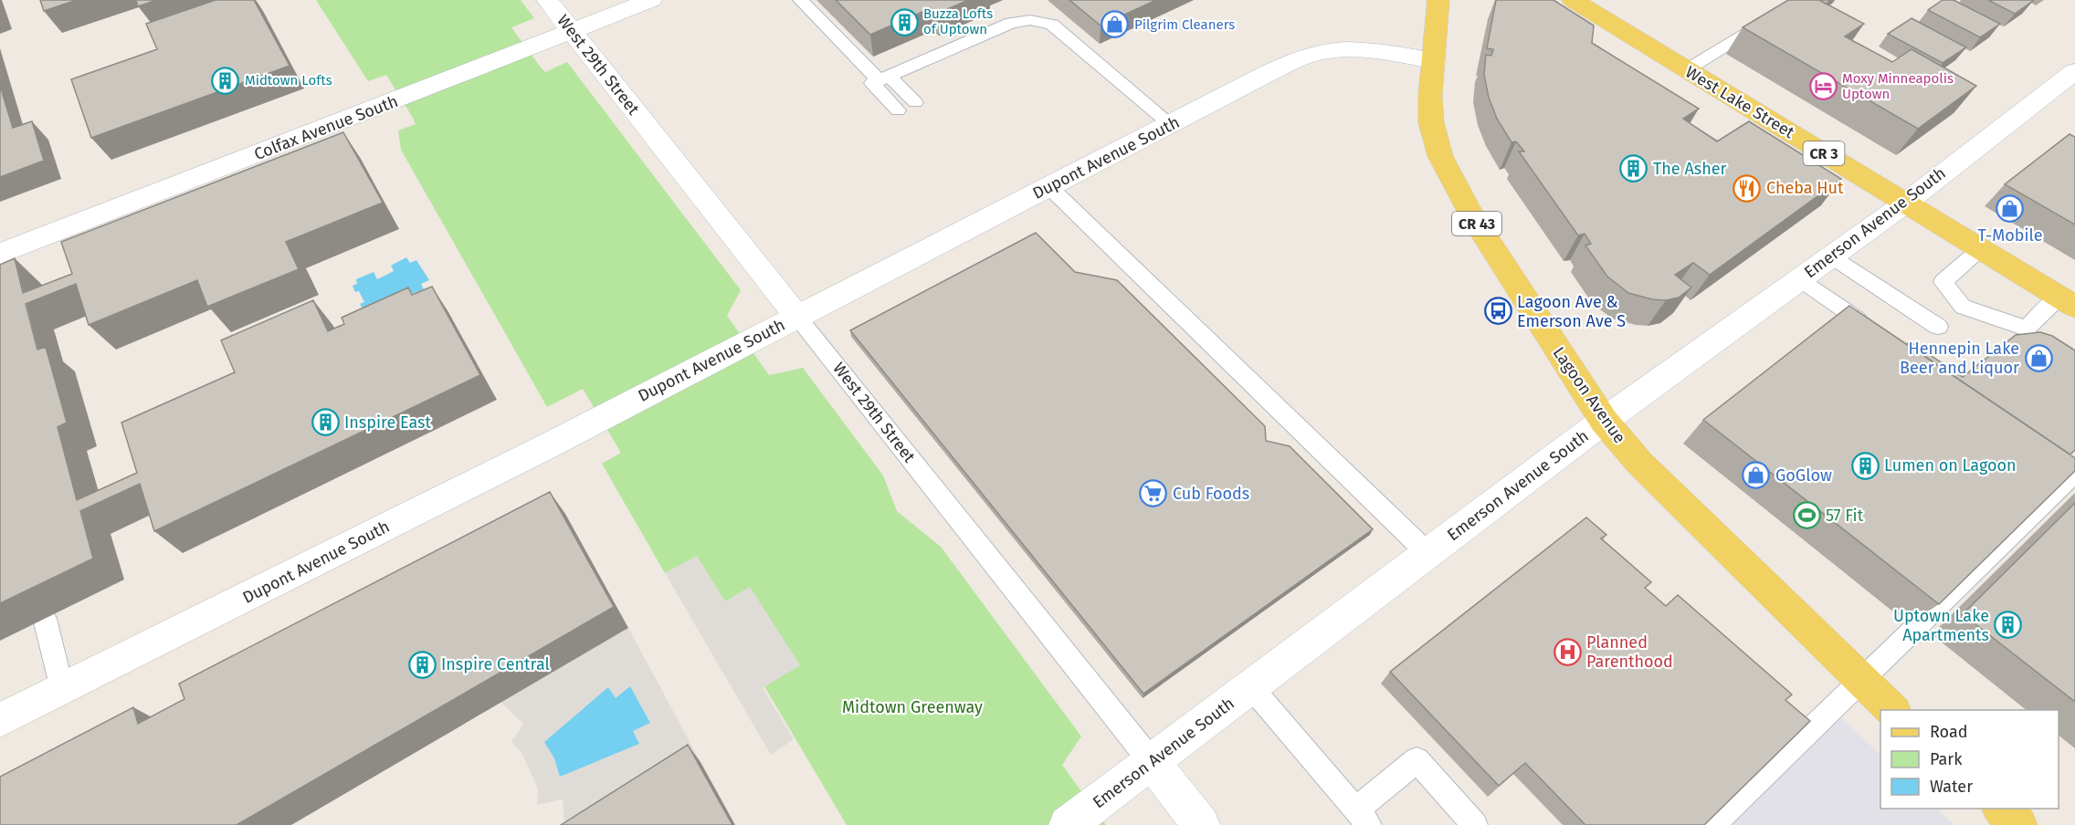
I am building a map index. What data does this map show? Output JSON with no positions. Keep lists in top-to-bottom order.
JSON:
{
  "streets": {
    "main road": [
      "West Lake Street",
      "CR 3",
      "CR 43",
      "Lagoon Avenue"
    ],
    "street": [
      "West 29th Street",
      "Colfax Avenue South",
      "Dupont Avenue South",
      "Emerson Avenue South"
    ]
  },
  "crossings": [
    ["West 29th Street", "Colfax Avenue South"],
    ["West 29th Street", "Dupont Avenue South"],
    ["West 29th Street", "Emerson Avenue South"],
    ["West Lake Street", "Emerson Avenue South"],
    ["Dupont Avenue South", "Lagoon Avenue"],
    ["Emerson Avenue South", "Lagoon Avenue"]
  ],
  "parks": ["Midtown Greenway"],
  "places": {
    "building": [
      "Buzza Lofts of Uptown",
      "Midtown Lofts",
      "The Asher",
      "Inspire East",
      "Lumen on Lagoon",
      "Uptown Lake Apartments",
      "Inspire Central"
    ],
    "shop": [
      "Pilgrim Cleaners",
      "T-Mobile",
      "Hennepin Lake Beer and Liquor",
      "GoGlow"
    ],
    "hotel": ["Moxy Minneapolis Uptown"],
    "restaurant": ["Cheba Hut"],
    "bus stop": ["Lagoon Ave & Emerson Ave S"],
    "supermarket": ["Cub Foods"],
    "sports": ["57 Fit"],
    "hospital": ["Planned Parenthood"]
  },
  "legend": ["Road", "Park", "Water"]
}
